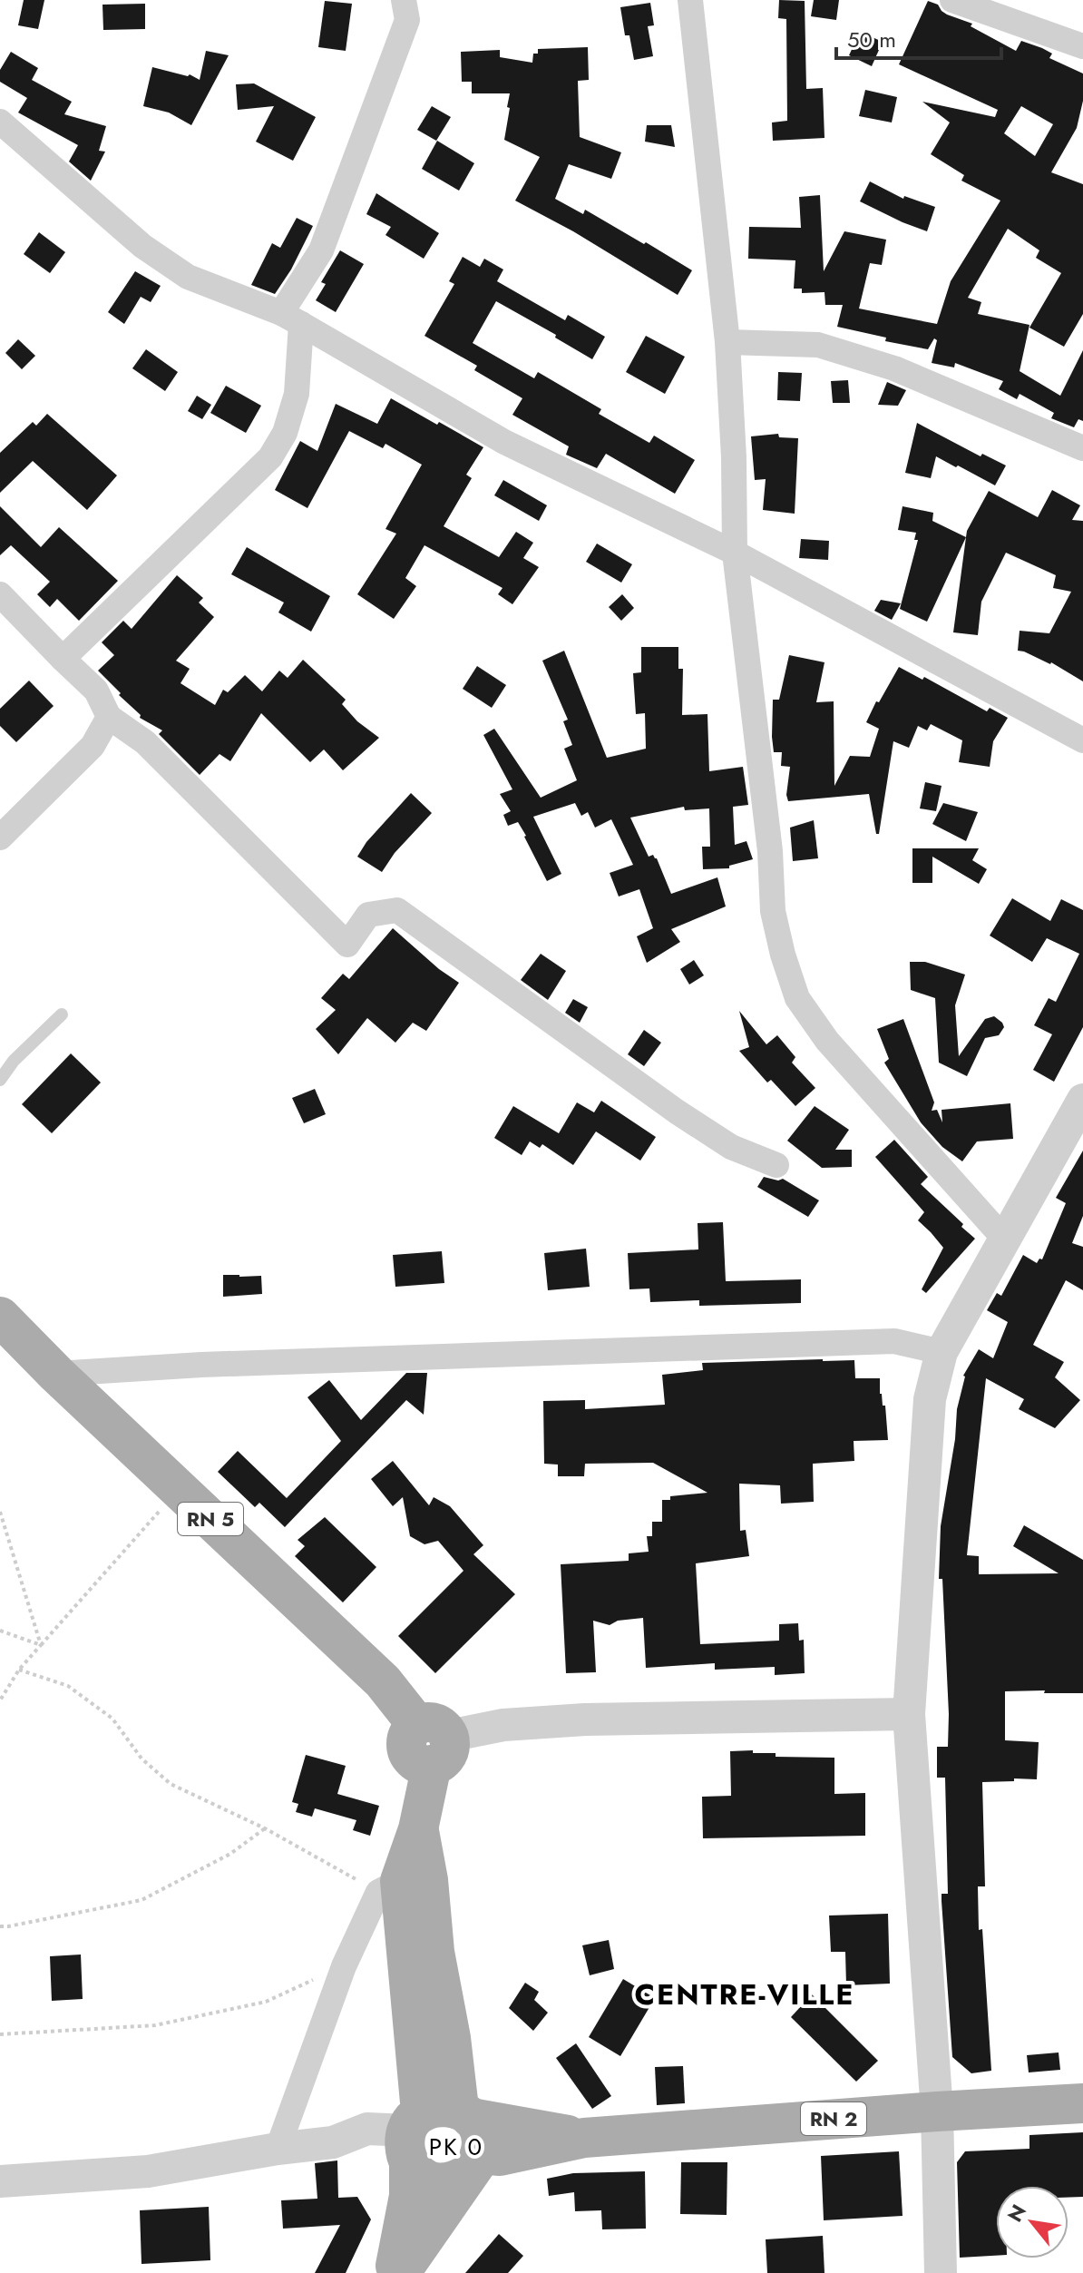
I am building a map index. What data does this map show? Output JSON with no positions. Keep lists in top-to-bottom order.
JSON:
{
  "streets": {
    "main road": ["RN 5", "RN 2"]
  },
  "districts": ["CENTRE-VILLE", "PK 0"],
  "scale_bar": "50 m",
  "north": "top left"
}
